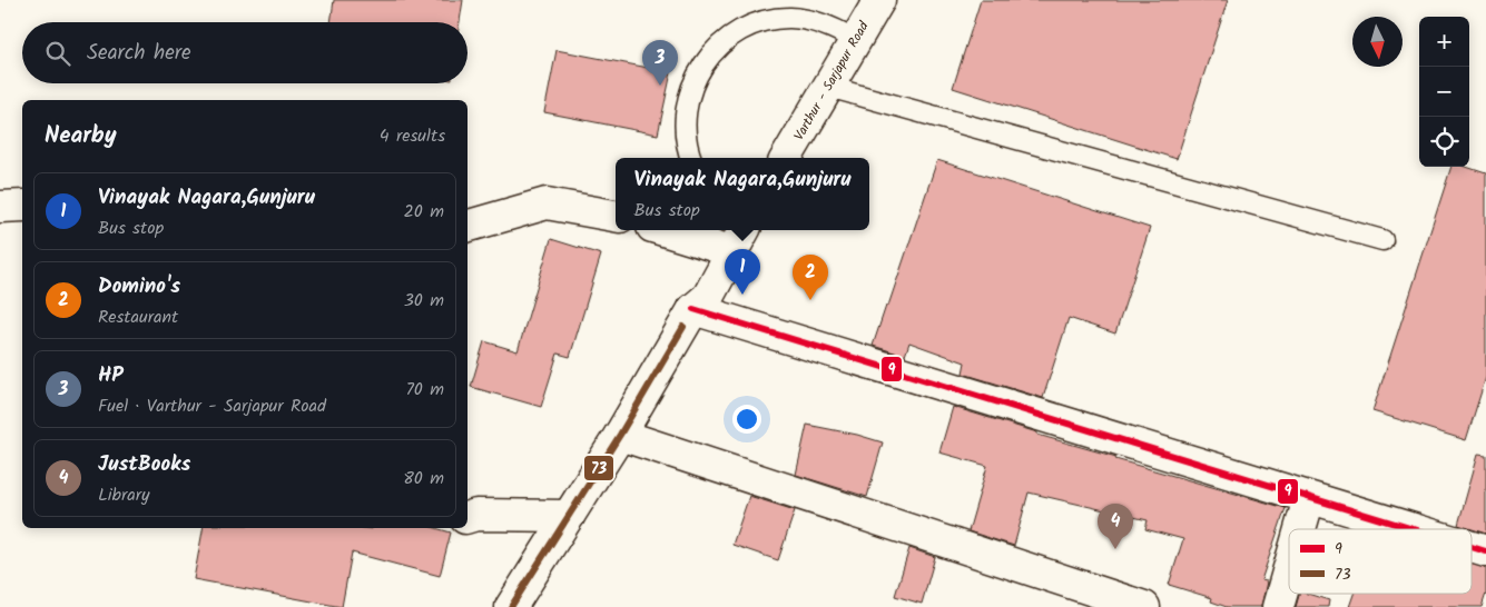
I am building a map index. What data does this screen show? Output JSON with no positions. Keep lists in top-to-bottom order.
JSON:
{
  "streets": {
    "street": ["Varthur - Sarjapur Road"]
  },
  "lines": ["transit line 9", "transit line 73"],
  "legend": ["9", "73"],
  "north": "bottom",
  "page": {
    "map_buttons": ["+", "−"],
    "search": "Search here",
    "pins": [
      "3",
      "1",
      "2",
      "4"
    ],
    "heading": ["Nearby", "4 results"],
    "popup": ["Vinayak Nagara,Gunjuru", "Bus stop"],
    "list": [
      {
        "mark": "1",
        "name": "Vinayak Nagara,Gunjuru",
        "note": "Bus stop",
        "value": "20 m"
      },
      {
        "mark": "2",
        "name": "Domino's",
        "note": "Restaurant",
        "value": "30 m"
      },
      {
        "mark": "3",
        "name": "HP",
        "note": "Fuel · Varthur - Sarjapur Road",
        "value": "70 m"
      },
      {
        "mark": "4",
        "name": "JustBooks",
        "note": "Library",
        "value": "80 m"
      }
    ]
  }
}
